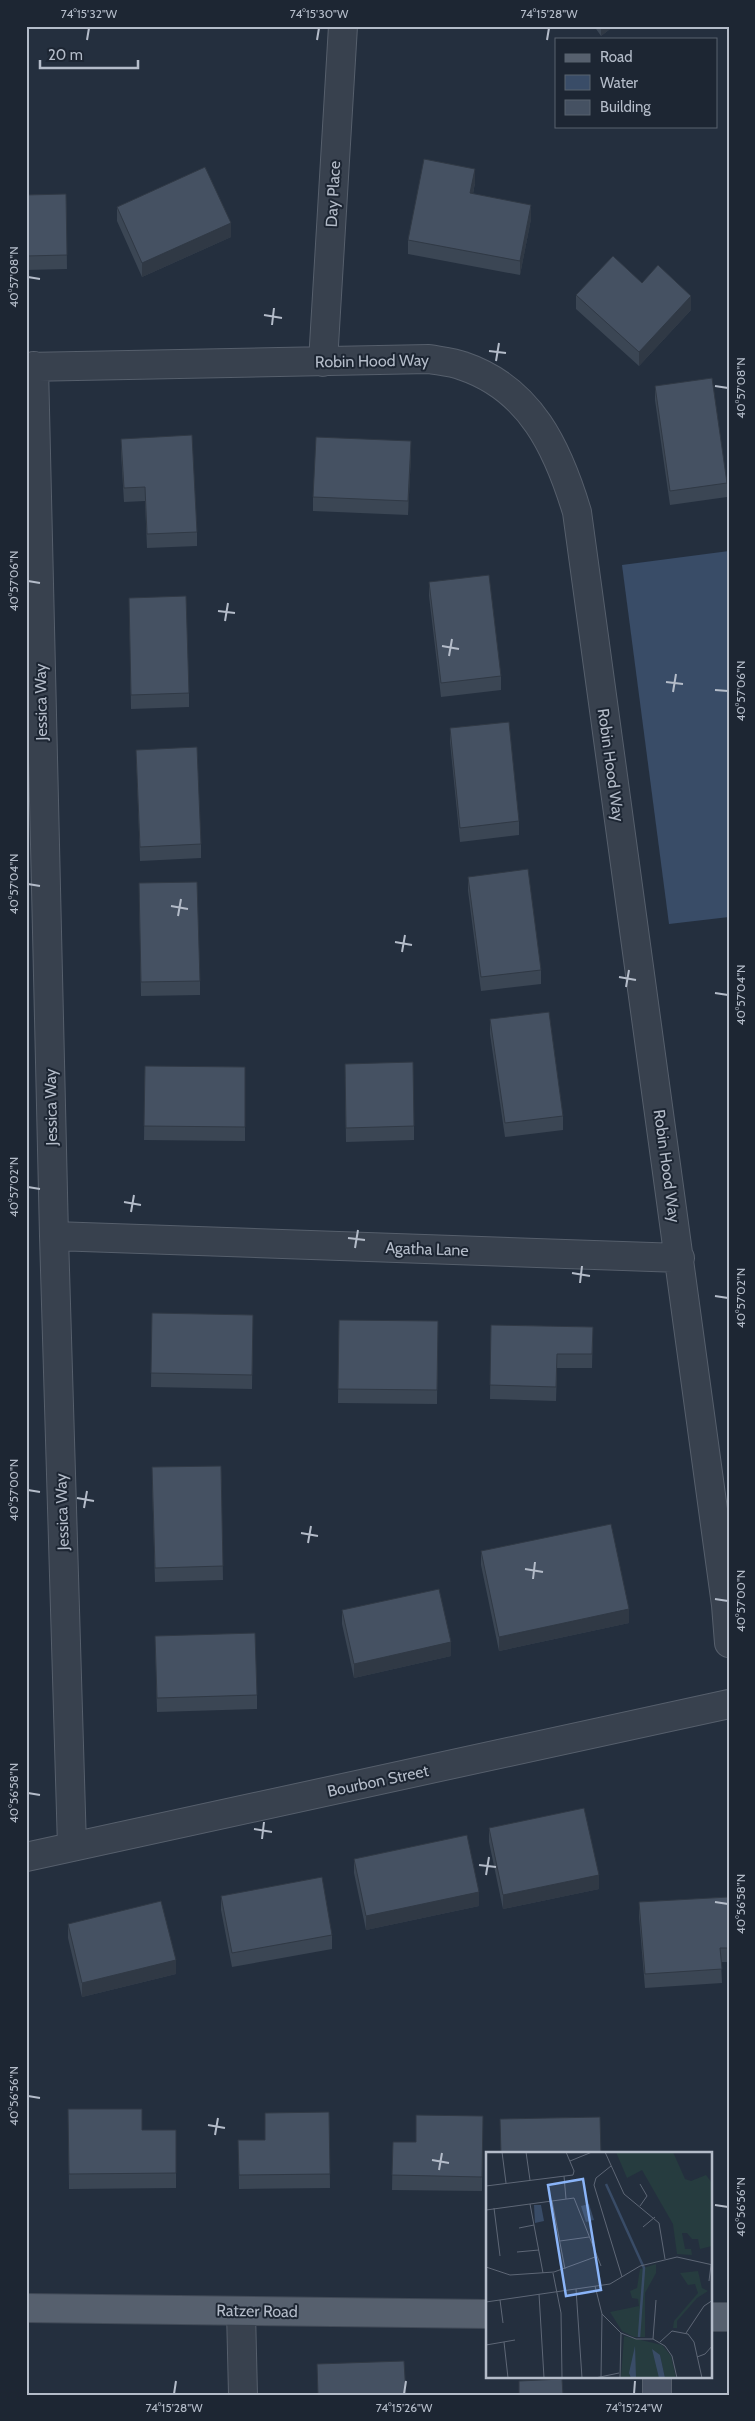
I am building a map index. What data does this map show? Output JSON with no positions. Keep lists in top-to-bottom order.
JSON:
{
  "streets": {
    "main road": ["Ratzer Road"],
    "street": [
      "Day Place",
      "Robin Hood Way",
      "Jessica Way",
      "Agatha Lane",
      "Bourbon Street"
    ]
  },
  "crossings": [
    ["Day Place", "Robin Hood Way"],
    ["Robin Hood Way", "Jessica Way"],
    ["Robin Hood Way", "Agatha Lane"],
    ["Jessica Way", "Agatha Lane"],
    ["Jessica Way", "Bourbon Street"]
  ],
  "legend": ["Road", "Water", "Building"],
  "scale_bar": "20 m",
  "coordinates": [
    "74°15'32\"W",
    "74°15'30\"W",
    "74°15'28\"W",
    "40°57'08\"N",
    "40°57'06\"N",
    "40°57'04\"N",
    "40°57'02\"N",
    "40°57'00\"N",
    "40°56'58\"N",
    "40°56'56\"N",
    "74°15'26\"W",
    "74°15'24\"W"
  ]
}
